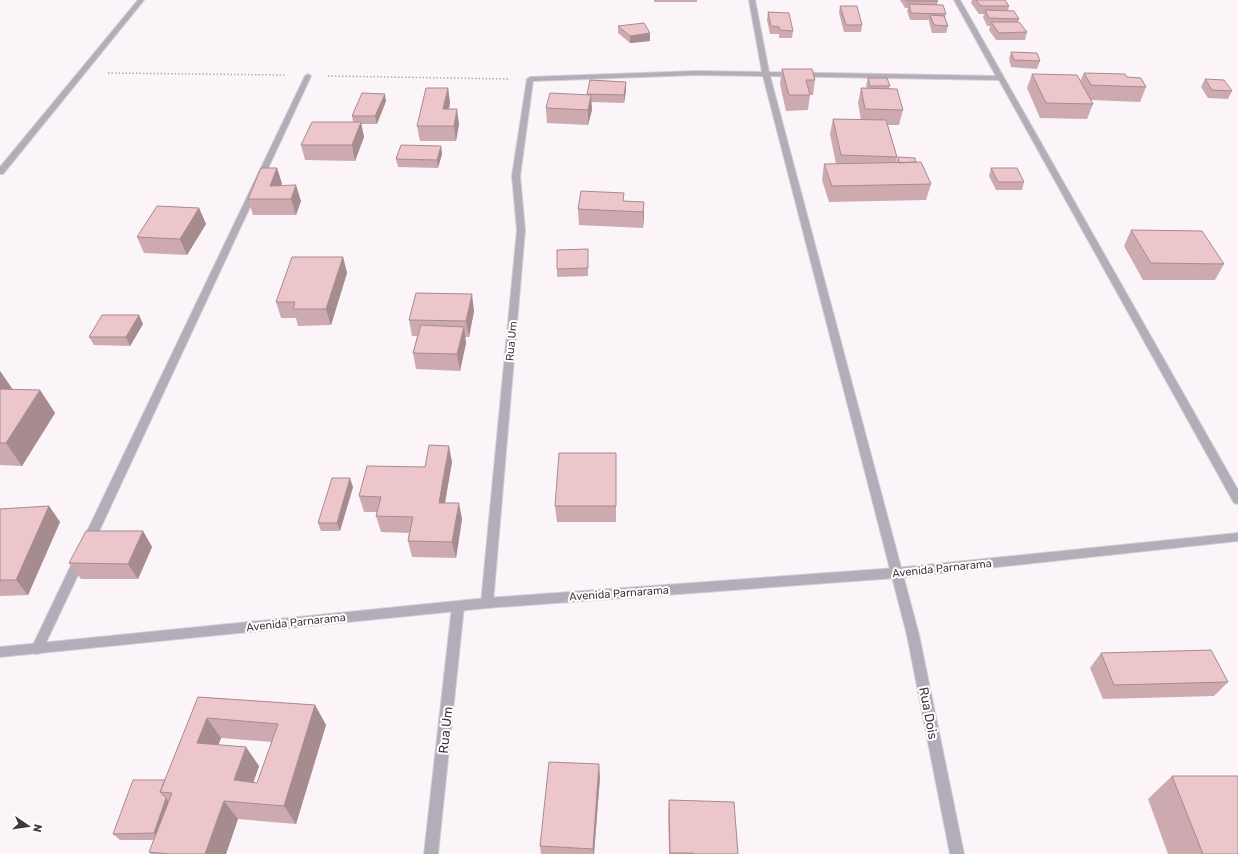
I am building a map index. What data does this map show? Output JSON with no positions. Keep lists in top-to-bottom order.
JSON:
{
  "streets": {
    "street": ["Rua Um", "Avenida Parnarama", "Rua Dois"]
  },
  "crossings": [
    ["Rua Um", "Avenida Parnarama"],
    ["Rua Um", "Rua Dois"],
    ["Avenida Parnarama", "Rua Dois"]
  ],
  "north": "right"
}
